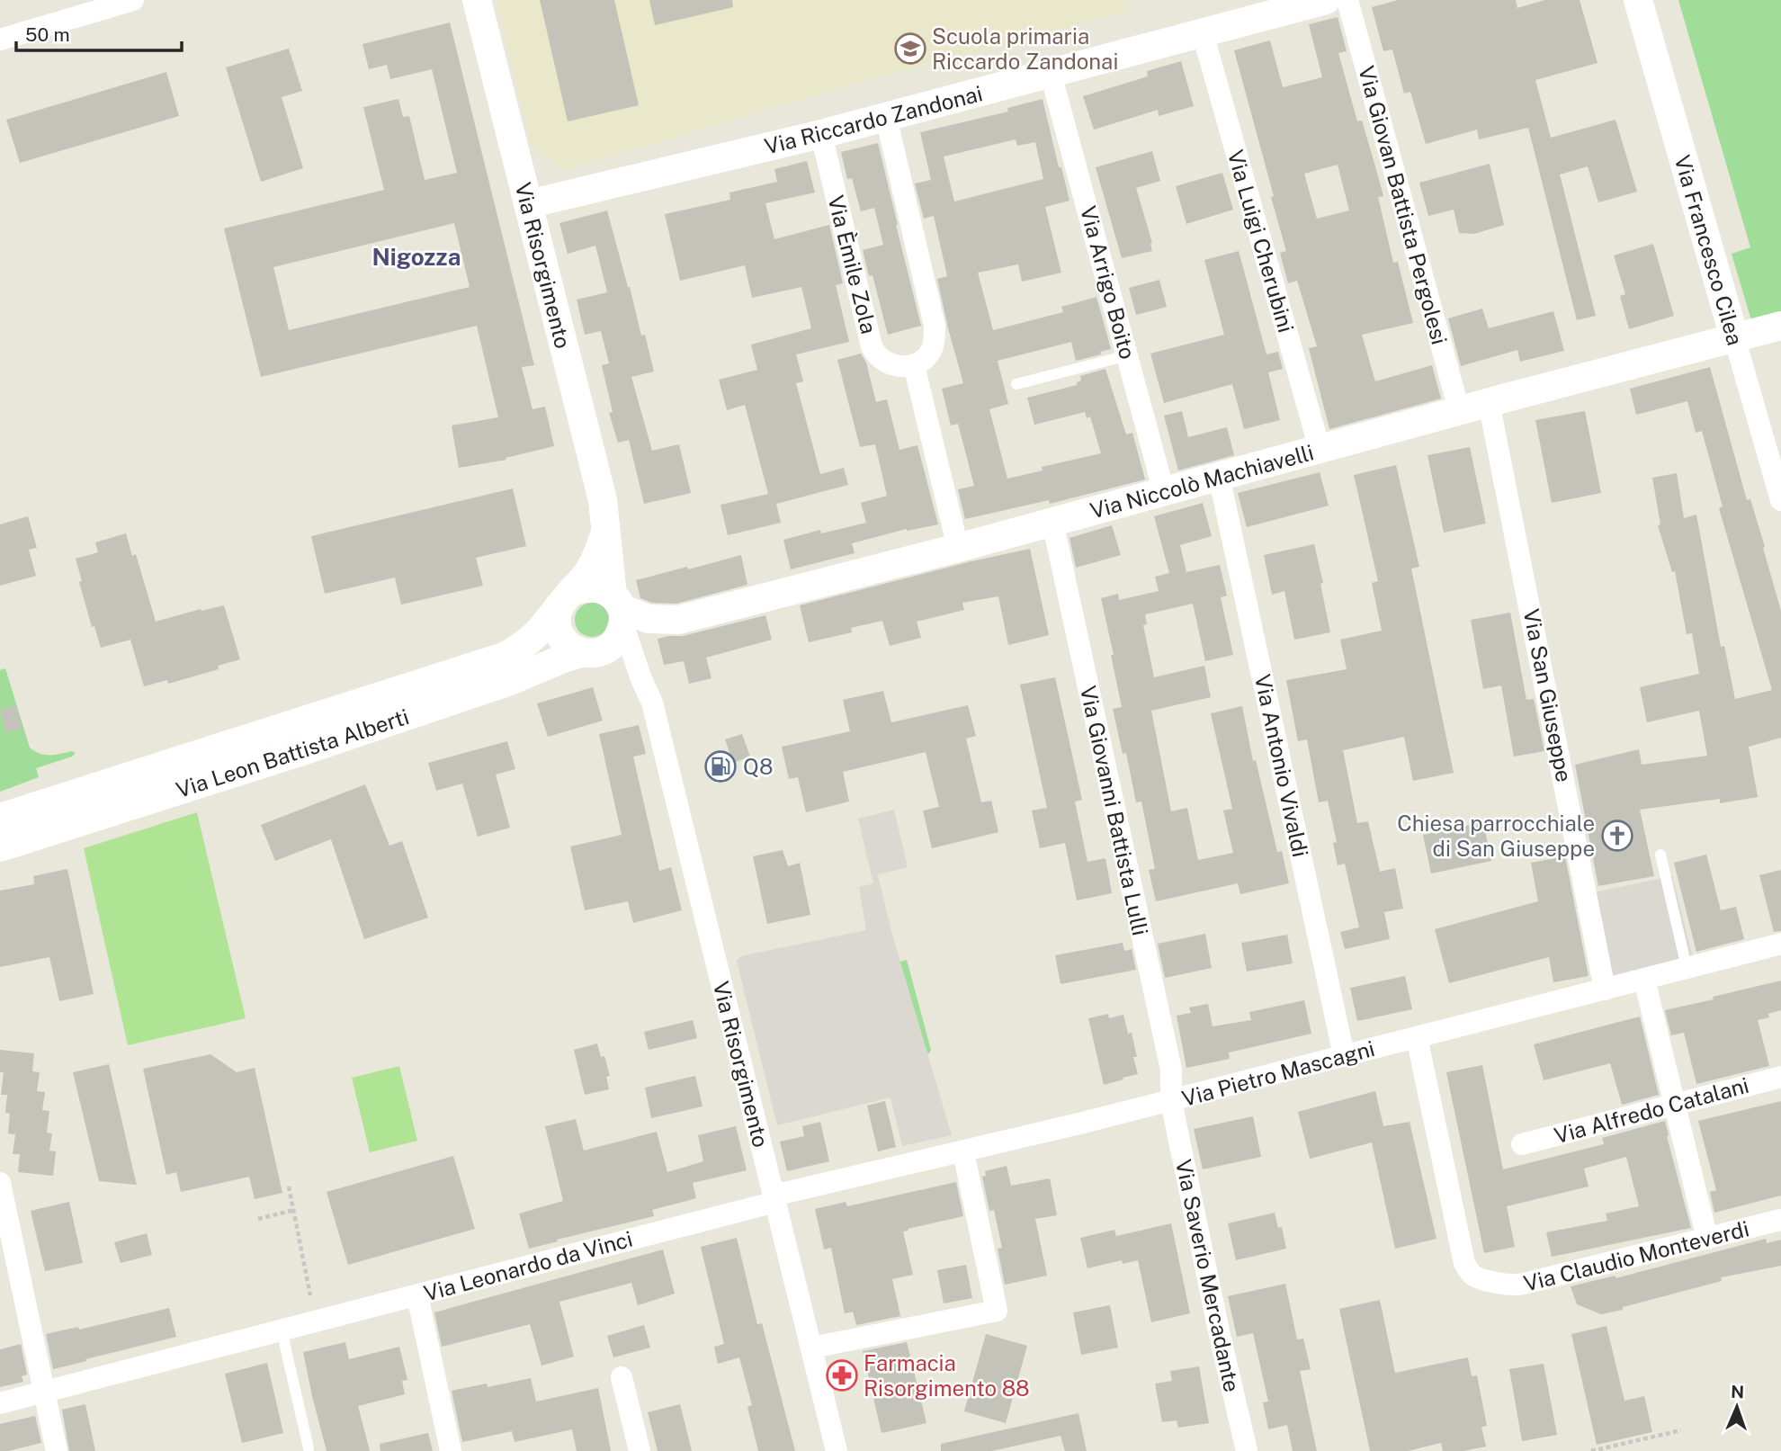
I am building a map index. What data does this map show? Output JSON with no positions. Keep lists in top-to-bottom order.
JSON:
{
  "streets": {
    "street": [
      "Via Riccardo Zandonai",
      "Via Giovan Battista Pergolesi",
      "Via Luigi Cherubini",
      "Via Francesco Cilea",
      "Via Èmile Zola",
      "Via Risorgimento",
      "Via Arrigo Boito",
      "Via Niccolò Machiavelli",
      "Via San Giuseppe",
      "Via Leon Battista Alberti",
      "Via Antonio Vivaldi",
      "Via Giovanni Battista Lulli",
      "Via Pietro Mascagni",
      "Via Alfredo Catalani",
      "Via Claudio Monteverdi",
      "Via Leonardo da Vinci",
      "Via Saverio Mercadante"
    ]
  },
  "crossings": [
    ["Via Riccardo Zandonai", "Via Luigi Cherubini"],
    ["Via Riccardo Zandonai", "Via Èmile Zola"],
    ["Via Riccardo Zandonai", "Via Risorgimento"],
    ["Via Riccardo Zandonai", "Via Arrigo Boito"],
    ["Via Giovan Battista Pergolesi", "Via Niccolò Machiavelli"],
    ["Via Luigi Cherubini", "Via Niccolò Machiavelli"],
    ["Via Francesco Cilea", "Via Niccolò Machiavelli"],
    ["Via Risorgimento", "Via Niccolò Machiavelli"],
    ["Via Risorgimento", "Via Leon Battista Alberti"],
    ["Via Risorgimento", "Via Pietro Mascagni"],
    ["Via Risorgimento", "Via Leonardo da Vinci"],
    ["Via Arrigo Boito", "Via Niccolò Machiavelli"],
    ["Via Niccolò Machiavelli", "Via San Giuseppe"],
    ["Via Niccolò Machiavelli", "Via Leon Battista Alberti"],
    ["Via Niccolò Machiavelli", "Via Antonio Vivaldi"],
    ["Via Niccolò Machiavelli", "Via Giovanni Battista Lulli"],
    ["Via San Giuseppe", "Via Pietro Mascagni"],
    ["Via Antonio Vivaldi", "Via Pietro Mascagni"],
    ["Via Giovanni Battista Lulli", "Via Pietro Mascagni"],
    ["Via Giovanni Battista Lulli", "Via Saverio Mercadante"],
    ["Via Pietro Mascagni", "Via Claudio Monteverdi"],
    ["Via Pietro Mascagni", "Via Leonardo da Vinci"],
    ["Via Pietro Mascagni", "Via Saverio Mercadante"]
  ],
  "districts": ["Nigozza"],
  "places": {
    "school or university": ["Scuola primaria Riccardo Zandonai"],
    "fuel station": ["Q8"],
    "church": ["Chiesa parrocchiale di San Giuseppe"],
    "pharmacy": ["Farmacia Risorgimento 88"]
  },
  "scale_bar": "50 m",
  "north": "top"
}
